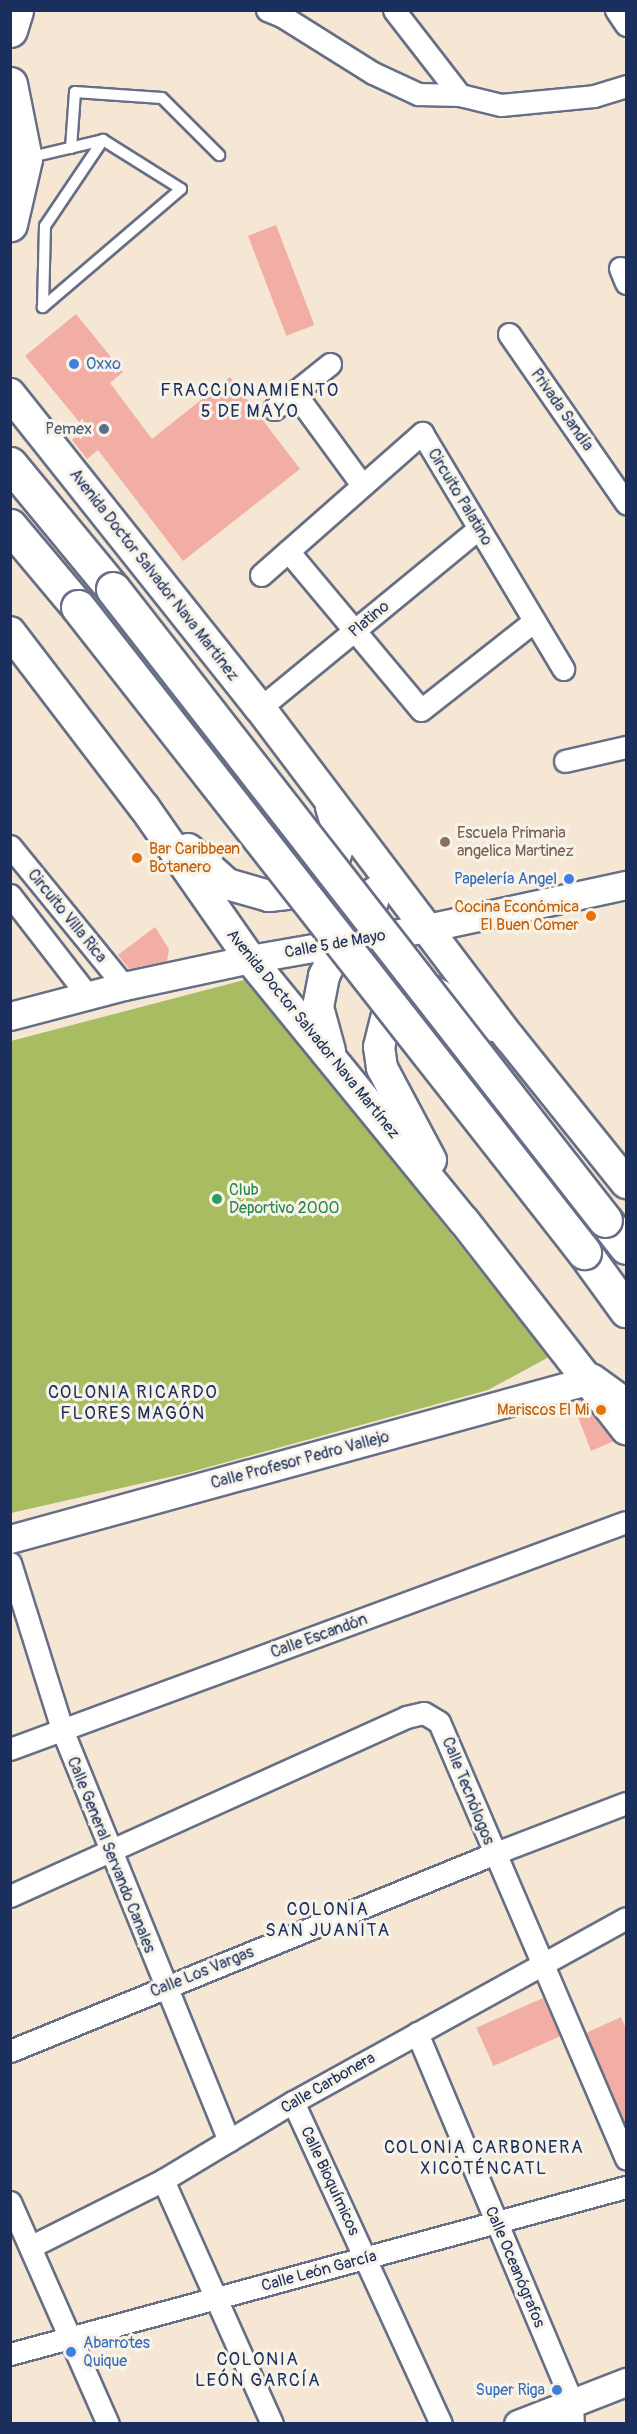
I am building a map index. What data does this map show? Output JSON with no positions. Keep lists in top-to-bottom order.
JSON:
{
  "streets": {
    "main road": ["Avenida Doctor Salvador Nava Martínez"],
    "street": [
      "Privada Sandía",
      "Circuito Palatino",
      "Platino",
      "Circuito Villa Rica",
      "Calle 5 de Mayo",
      "Calle Profesor Pedro Vallejo",
      "Calle Escandón",
      "Calle Tecnólogos",
      "Calle General Servando Canales",
      "Calle Los Vargas",
      "Calle Carbonera",
      "Calle Bioquímicos",
      "Calle Oceanógrafos",
      "Calle León García"
    ]
  },
  "crossings": [
    ["Circuito Palatino", "Platino"],
    ["Avenida Doctor Salvador Nava Martínez", "Platino"],
    ["Avenida Doctor Salvador Nava Martínez", "Calle 5 de Mayo"],
    ["Avenida Doctor Salvador Nava Martínez", "Calle Profesor Pedro Vallejo"],
    ["Circuito Villa Rica", "Calle 5 de Mayo"],
    ["Calle Escandón", "Calle General Servando Canales"],
    ["Calle Tecnólogos", "Calle General Servando Canales"],
    ["Calle Tecnólogos", "Calle Los Vargas"],
    ["Calle Tecnólogos", "Calle Carbonera"],
    ["Calle General Servando Canales", "Calle Los Vargas"],
    ["Calle General Servando Canales", "Calle Carbonera"],
    ["Calle Carbonera", "Calle Bioquímicos"],
    ["Calle Carbonera", "Calle Oceanógrafos"],
    ["Calle Bioquímicos", "Calle León García"],
    ["Calle Oceanógrafos", "Calle León García"]
  ],
  "districts": [
    "FRACCIONAMIENTO 5 DE MAYO",
    "COLONIA RICARDO FLORES MAGÓN",
    "COLONIA SAN JUANITA",
    "COLONIA CARBONERA XICOTÉNCATL",
    "COLONIA LEÓN GARCÍA"
  ],
  "places": [
    "Oxxo",
    "Pemex",
    "Escuela Primaria angelica Martinez",
    "Bar Caribbean Botanero",
    "Papelería Angel",
    "Cocina Económica El Buen Comer",
    "Club Deportivo 2000",
    "Mariscos El Mi",
    "Abarrotes Quique",
    "Super Riga"
  ]
}
